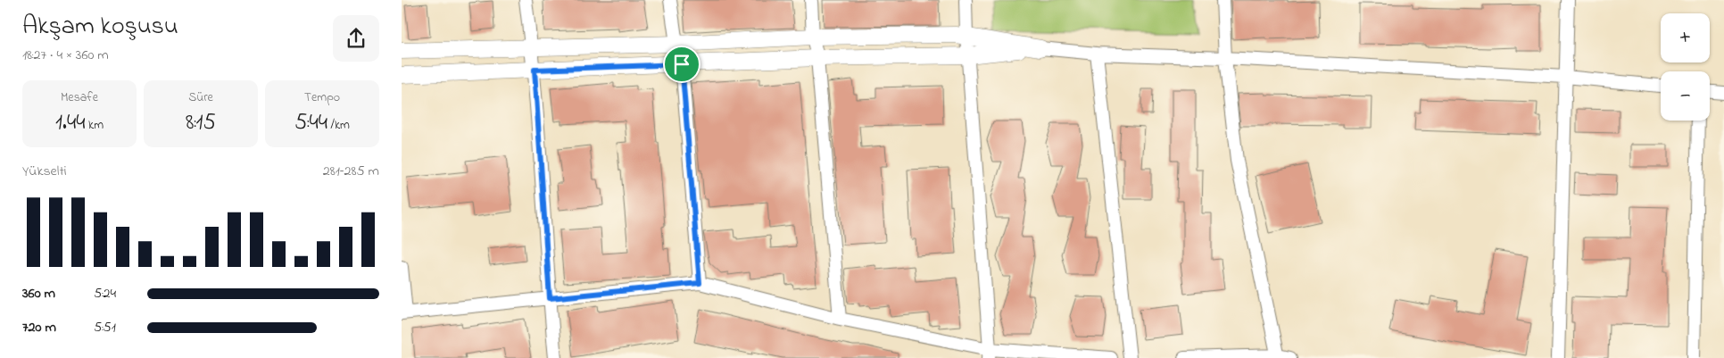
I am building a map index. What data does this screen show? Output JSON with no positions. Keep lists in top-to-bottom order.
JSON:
{
  "page": {
    "heading": ["Akşam koşusu", "18:27 · 4 × 360 m"],
    "map_buttons": ["+", "−"],
    "stats": [
      ["Mesafe", "1.44 km"],
      ["Süre", "8:15"],
      ["Tempo", "5:44 /km"]
    ],
    "chart": ["Yükselti", "281–285 m"],
    "list": [
      {
        "name": "360 m",
        "note": "5:24"
      },
      {
        "name": "720 m",
        "note": "5:51"
      }
    ]
  }
}
